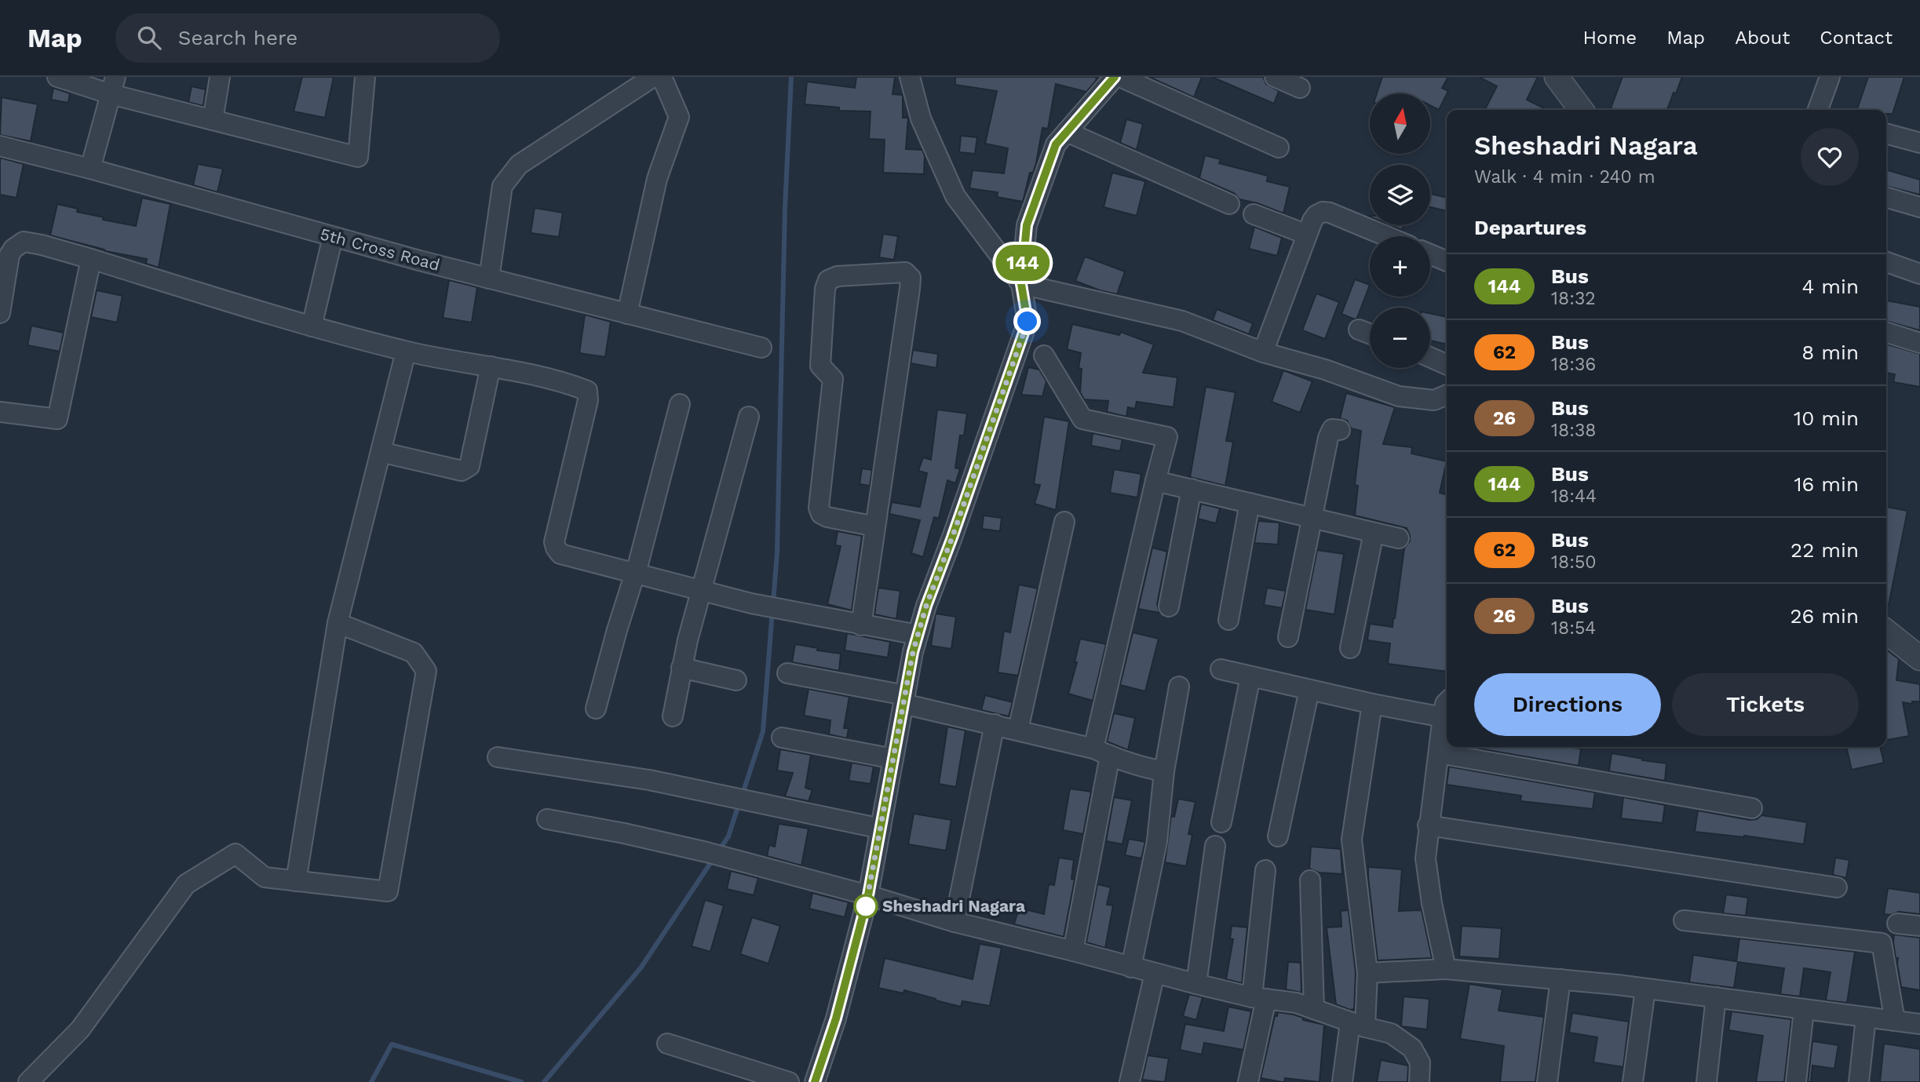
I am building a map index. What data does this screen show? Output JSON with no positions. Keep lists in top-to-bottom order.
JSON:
{
  "streets": {
    "street": ["5th Cross Road"]
  },
  "places": ["Sheshadri Nagara"],
  "lines": ["bus line 144"],
  "north": "top",
  "page": {
    "header": "Map",
    "search": "Search here",
    "nav": [
      "Home",
      "Map",
      "About",
      "Contact"
    ],
    "on_map": "144",
    "map_buttons": ["+", "−"],
    "heading": [
      ["Sheshadri Nagara", "Walk · 4 min · 240 m"],
      "Departures"
    ],
    "list": [
      {
        "mark": "144",
        "name": "Bus",
        "note": "18:32",
        "value": "4 min"
      },
      {
        "mark": "62",
        "name": "Bus",
        "note": "18:36",
        "value": "8 min"
      },
      {
        "mark": "26",
        "name": "Bus",
        "note": "18:38",
        "value": "10 min"
      },
      {
        "mark": "144",
        "name": "Bus",
        "note": "18:44",
        "value": "16 min"
      },
      {
        "mark": "62",
        "name": "Bus",
        "note": "18:50",
        "value": "22 min"
      },
      {
        "mark": "26",
        "name": "Bus",
        "note": "18:54",
        "value": "26 min"
      }
    ],
    "buttons": ["Directions", "Tickets"]
  }
}
